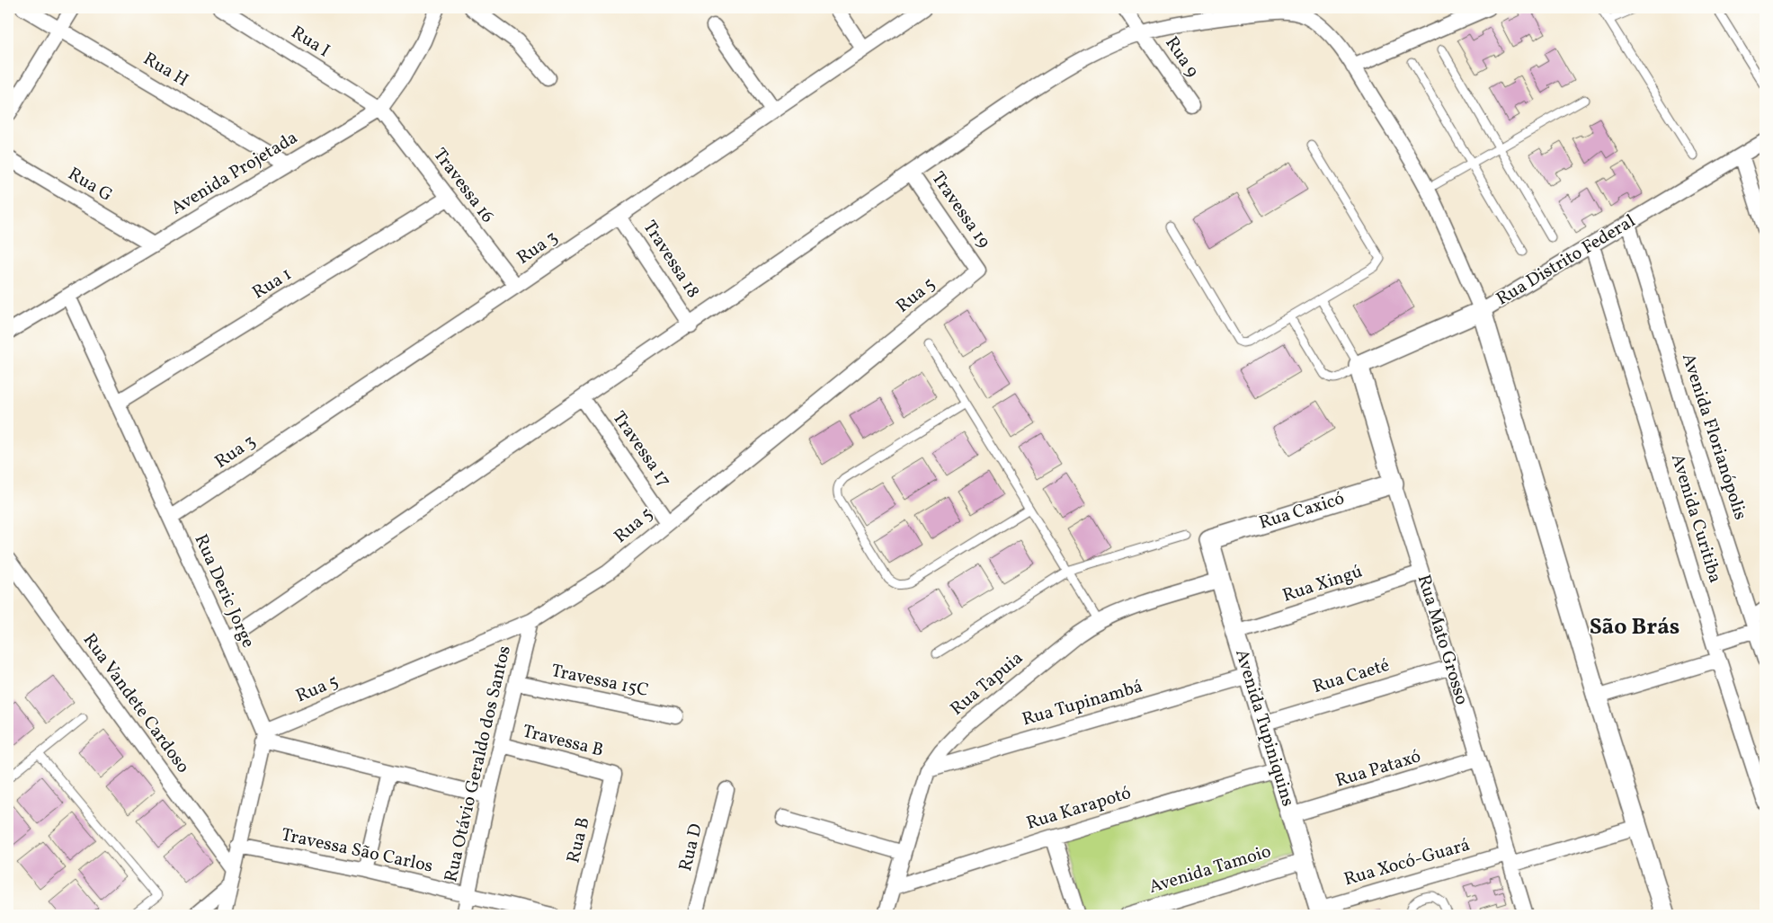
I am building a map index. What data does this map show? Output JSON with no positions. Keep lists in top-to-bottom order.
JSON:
{
  "streets": {
    "street": [
      "Rua I",
      "Rua 9",
      "Rua H",
      "Avenida Projetada",
      "Rua G",
      "Travessa 16",
      "Travessa 19",
      "Rua 3",
      "Travessa 18",
      "Rua Distrito Federal",
      "Rua 1",
      "Rua 5",
      "Avenida Florianópolis",
      "Travessa 17",
      "Rua Caxicó",
      "Avenida Curitiba",
      "Rua Xingú",
      "Rua Deric Jorge",
      "Rua Mato Grosso",
      "Rua Caeté",
      "Travessa 15C",
      "Rua Tapuia",
      "Rua Vandete Cardoso",
      "Rua Tupinambá",
      "Avenida Tupiniquins",
      "Travessa B",
      "Rua Otávio Geraldo dos Santos",
      "Rua Pataxó",
      "Rua Karapotó",
      "Rua B",
      "Rua D",
      "Travessa São Carlos",
      "Rua Xocó-Guará",
      "Avenida Tamoio"
    ]
  },
  "crossings": [
    ["Rua I", "Avenida Projetada"],
    ["Rua I", "Travessa 16"],
    ["Rua H", "Avenida Projetada"],
    ["Avenida Projetada", "Rua G"],
    ["Avenida Projetada", "Travessa 16"],
    ["Avenida Projetada", "Rua Deric Jorge"],
    ["Travessa 16", "Rua 3"],
    ["Travessa 16", "Rua 1"],
    ["Travessa 19", "Rua 5"],
    ["Rua 3", "Travessa 18"],
    ["Rua 3", "Rua Deric Jorge"],
    ["Rua Distrito Federal", "Avenida Florianópolis"],
    ["Rua Distrito Federal", "Avenida Curitiba"],
    ["Rua Distrito Federal", "Rua Mato Grosso"],
    ["Rua 1", "Rua Deric Jorge"],
    ["Rua 5", "Travessa 17"],
    ["Rua 5", "Rua Deric Jorge"],
    ["Rua 5", "Rua Otávio Geraldo dos Santos"],
    ["Rua Caxicó", "Rua Mato Grosso"],
    ["Rua Caxicó", "Avenida Tupiniquins"],
    ["Rua Xingú", "Rua Mato Grosso"],
    ["Rua Xingú", "Avenida Tupiniquins"],
    ["Rua Mato Grosso", "Rua Caeté"],
    ["Rua Mato Grosso", "Rua Pataxó"],
    ["Rua Mato Grosso", "Rua Xocó-Guará"],
    ["Rua Caeté", "Avenida Tupiniquins"],
    ["Travessa 15C", "Rua Otávio Geraldo dos Santos"],
    ["Rua Tapuia", "Rua Tupinambá"],
    ["Rua Tapuia", "Avenida Tupiniquins"],
    ["Rua Tapuia", "Rua Karapotó"],
    ["Rua Tupinambá", "Avenida Tupiniquins"],
    ["Avenida Tupiniquins", "Rua Pataxó"],
    ["Avenida Tupiniquins", "Rua Karapotó"],
    ["Avenida Tupiniquins", "Rua Xocó-Guará"],
    ["Avenida Tupiniquins", "Avenida Tamoio"],
    ["Travessa B", "Rua Otávio Geraldo dos Santos"],
    ["Travessa B", "Rua B"],
    ["Rua Otávio Geraldo dos Santos", "Travessa São Carlos"]
  ],
  "districts": ["São Brás"]
}
